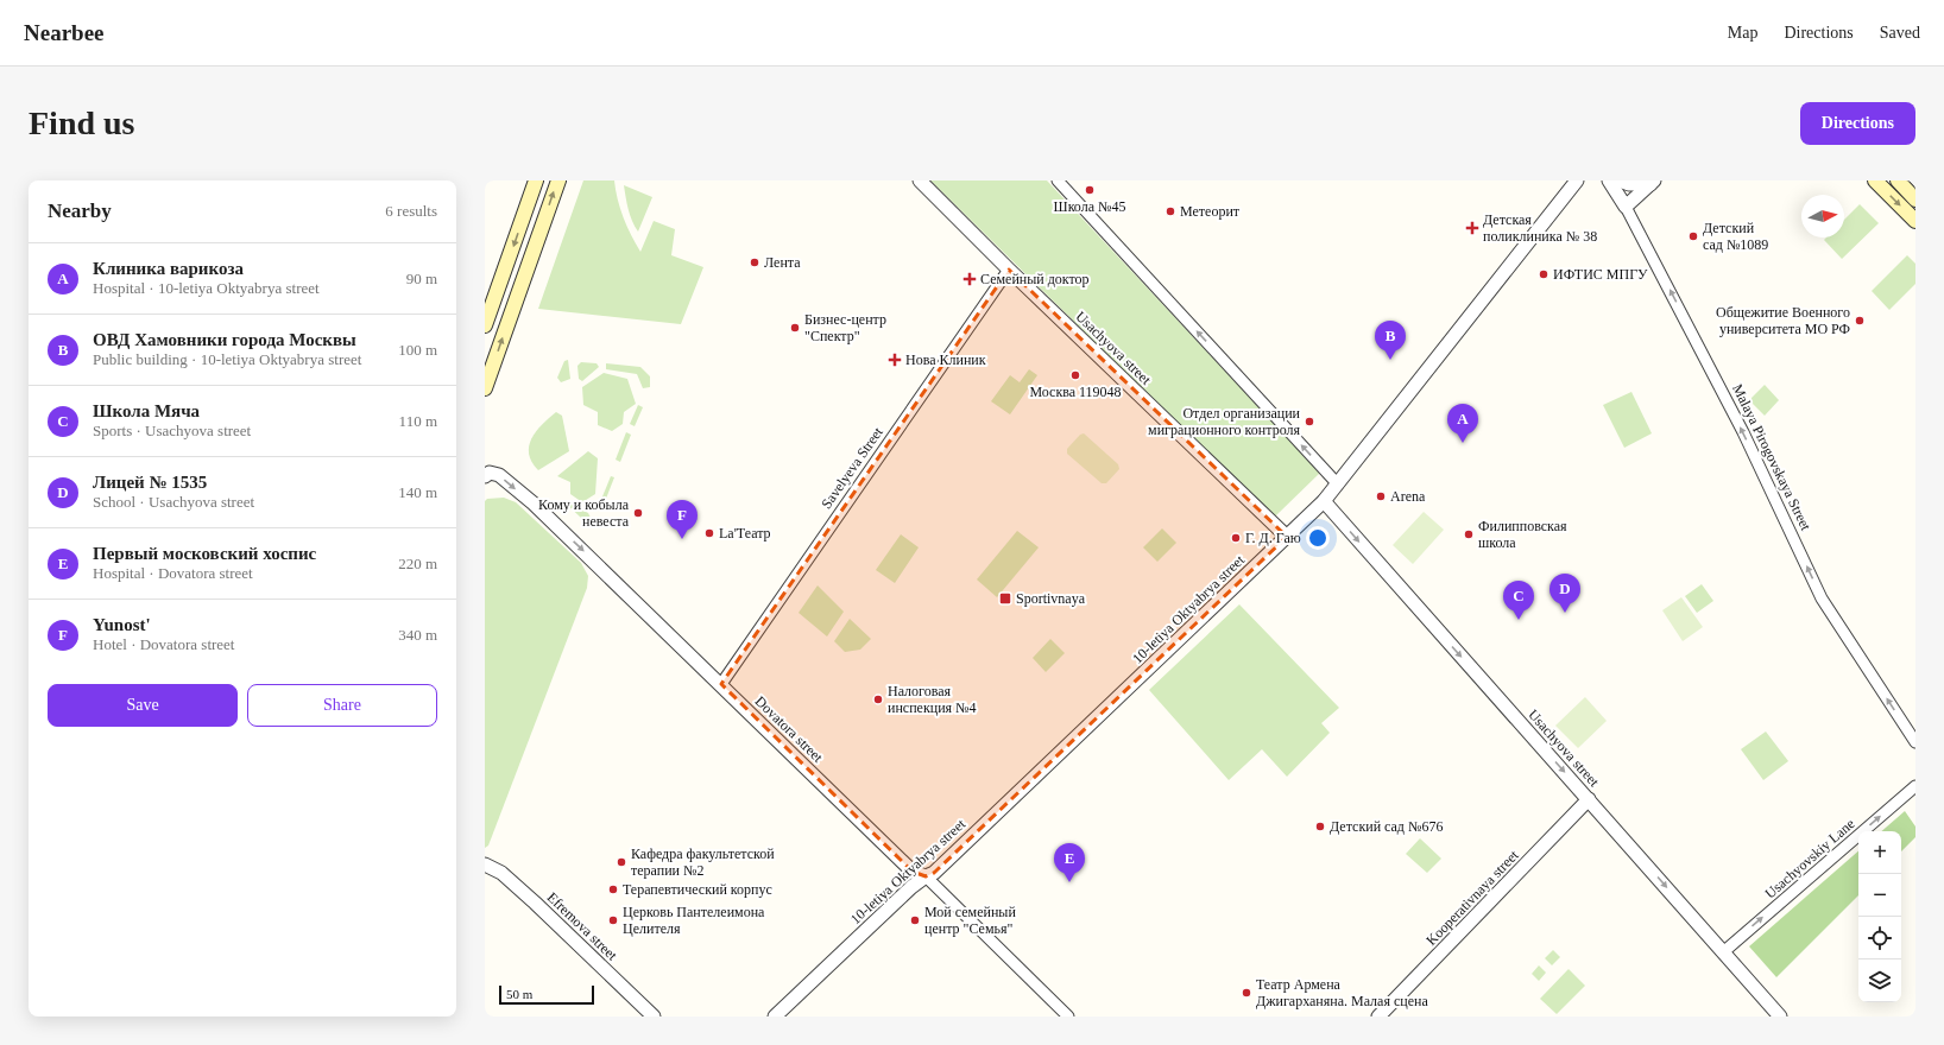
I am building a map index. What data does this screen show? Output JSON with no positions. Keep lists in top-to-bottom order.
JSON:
{
  "streets": {
    "street": [
      "Usachyova street",
      "Malaya Pirogovskaya Street",
      "Savelyeva Street",
      "10-letiya Oktyabrya street",
      "Dovatora street",
      "Usachyovskiy Lane",
      "Kooperativnaya street",
      "Efremova street"
    ]
  },
  "crossings": [
    ["Usachyova street", "Savelyeva Street"],
    ["Usachyova street", "10-letiya Oktyabrya street"],
    ["Usachyova street", "Usachyovskiy Lane"],
    ["Usachyova street", "Kooperativnaya street"],
    ["Savelyeva Street", "Dovatora street"],
    ["10-letiya Oktyabrya street", "Dovatora street"]
  ],
  "one_way": [
    "Usachyova street",
    "Malaya Pirogovskaya Street",
    "Dovatora street",
    "Usachyovskiy Lane"
  ],
  "places": {
    "other": [
      "Школа №45",
      "Метеорит",
      "Детский сад №1089",
      "Лента",
      "ИФТИС МПГУ",
      "Общежитие Военного университета МО РФ",
      "Бизнес-центр \"Спектр\"",
      "Москва 119048",
      "Отдел организации миграционного контроля",
      "Arena",
      "Кому и кобыла невеста",
      "La'Театр",
      "Филипповская школа",
      "Г. Д. Гаю",
      "Налоговая инспекция №4",
      "Детский сад №676",
      "Кафедра факультетской терапии №2",
      "Терапевтический корпус",
      "Церковь Пантелеимона Целителя",
      "Мой семейный центр \"Семья\"",
      "Театр Армена Джигарханяна. Малая сцена"
    ],
    "health": ["Детская поликлиника № 38", "Семейный доктор", "Нова Клиник"],
    "transit": ["Sportivnaya"]
  },
  "scale_bar": "50 m",
  "north": "right",
  "page": {
    "header": "Nearbee",
    "nav": ["Map", "Directions", "Saved"],
    "buttons": [
      "Directions",
      ["Save", "Share"]
    ],
    "title": "Find us",
    "heading": ["Nearby", "6 results"],
    "list": [
      {
        "mark": "A",
        "name": "Клиника варикоза",
        "note": "Hospital · 10-letiya Oktyabrya street",
        "value": "90 m"
      },
      {
        "mark": "B",
        "name": "ОВД Хамовники города Москвы",
        "note": "Public building · 10-letiya Oktyabrya street",
        "value": "100 m"
      },
      {
        "mark": "C",
        "name": "Школа Мяча",
        "note": "Sports · Usachyova street",
        "value": "110 m"
      },
      {
        "mark": "D",
        "name": "Лицей № 1535",
        "note": "School · Usachyova street",
        "value": "140 m"
      },
      {
        "mark": "E",
        "name": "Первый московский хоспис",
        "note": "Hospital · Dovatora street",
        "value": "220 m"
      },
      {
        "mark": "F",
        "name": "Yunost'",
        "note": "Hotel · Dovatora street",
        "value": "340 m"
      }
    ],
    "pins": [
      "B",
      "A",
      "F",
      "D",
      "C",
      "E"
    ],
    "map_buttons": ["+", "−"],
    "scale": "50 m"
  }
}
